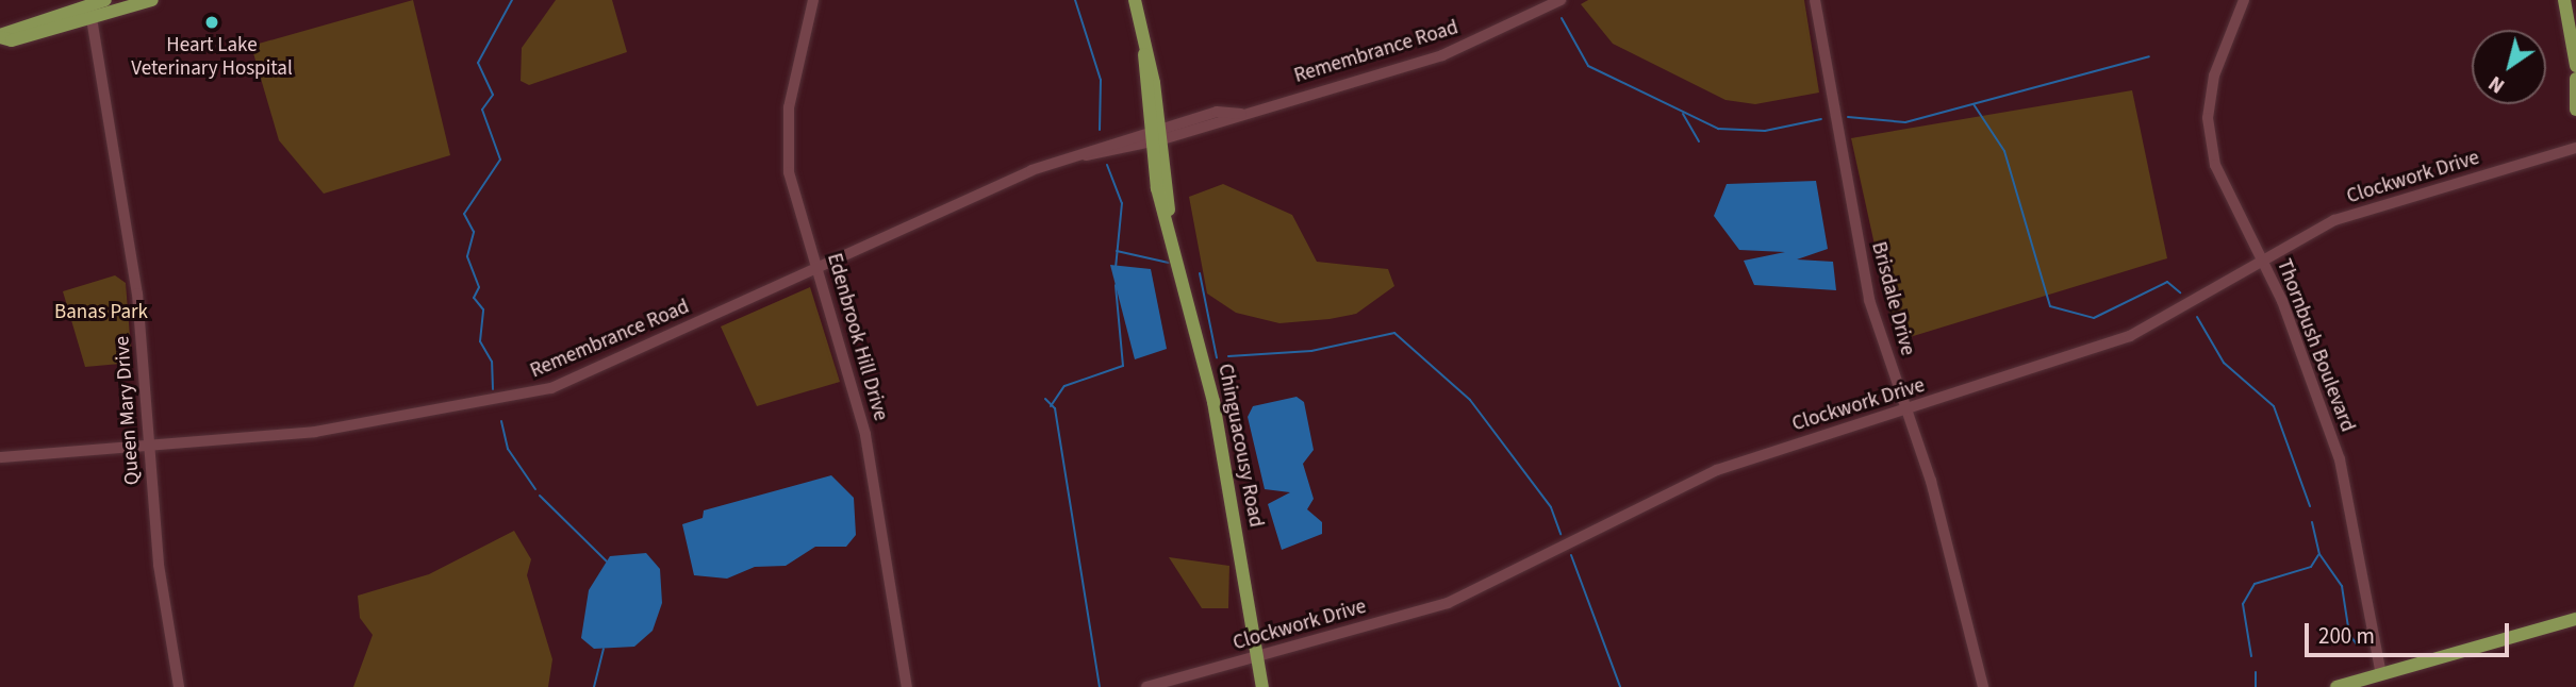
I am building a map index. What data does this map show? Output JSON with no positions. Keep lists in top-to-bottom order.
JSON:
{
  "streets": {
    "main road": ["Chinguacousy Road"],
    "street": [
      "Remembrance Road",
      "Clockwork Drive",
      "Brisdale Drive",
      "Edenbrook Hill Drive",
      "Thornbush Boulevard",
      "Queen Mary Drive"
    ]
  },
  "crossings": [
    ["Remembrance Road", "Edenbrook Hill Drive"],
    ["Remembrance Road", "Queen Mary Drive"],
    ["Remembrance Road", "Chinguacousy Road"],
    ["Clockwork Drive", "Brisdale Drive"],
    ["Clockwork Drive", "Thornbush Boulevard"],
    ["Clockwork Drive", "Chinguacousy Road"]
  ],
  "parks": ["Banas Park"],
  "places": ["Heart Lake Veterinary Hospital"],
  "scale_bar": "200 m",
  "north": "bottom left"
}
